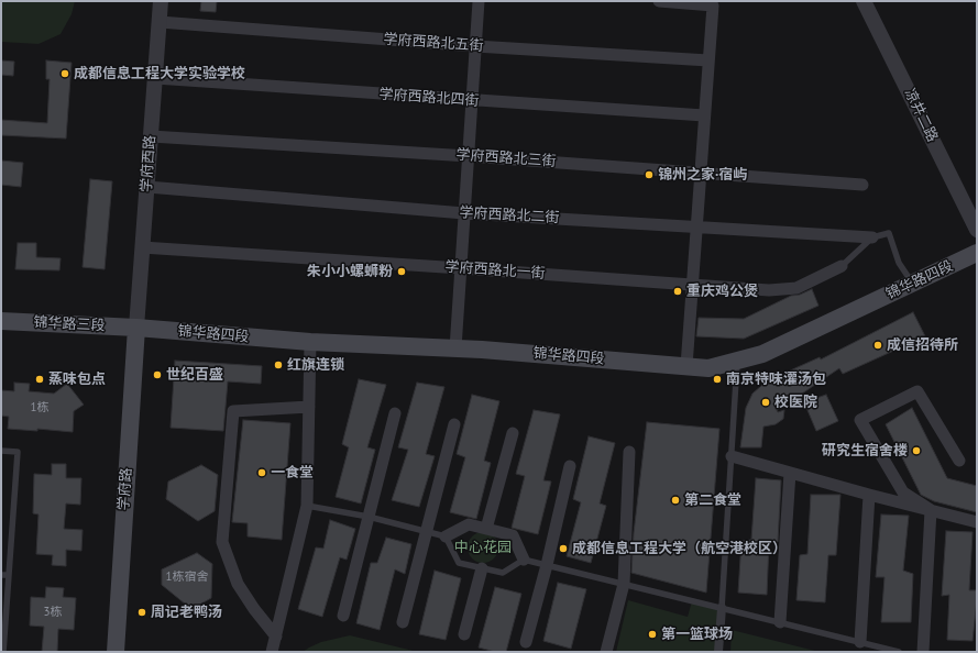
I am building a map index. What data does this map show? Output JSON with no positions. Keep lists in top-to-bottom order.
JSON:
{
  "streets": {
    "main road": ["锦华路四段", "锦华路三段", "学府路"],
    "street": [
      "学府西路北五街",
      "学府西路北四街",
      "凉井二路",
      "学府西路北三街",
      "学府西路",
      "学府西路北二街",
      "学府西路北一街"
    ]
  },
  "crossings": [
    ["学府西路北五街", "学府西路"],
    ["学府西路北四街", "学府西路"],
    ["学府西路北三街", "学府西路"],
    ["学府西路", "学府西路北二街"],
    ["学府西路", "学府西路北一街"],
    ["学府西路", "锦华路四段"],
    ["学府西路", "锦华路三段"],
    ["学府西路", "学府路"],
    ["锦华路四段", "锦华路三段"],
    ["锦华路四段", "学府路"],
    ["锦华路三段", "学府路"]
  ],
  "parks": ["中心花园"],
  "places": [
    "成都信息工程大学实验学校",
    "锦州之家·宿屿",
    "朱小小螺蛳粉",
    "重庆鸡公煲",
    "成信招待所",
    "红旗连锁",
    "世纪百盛",
    "蒸味包点",
    "南京特味灌汤包",
    "校医院",
    "研究生宿舍楼",
    "一食堂",
    "第二食堂",
    "成都信息工程大学（航空港校区）",
    "周记老鸭汤",
    "第一篮球场"
  ],
  "house_numbers": ["1栋", "1栋宿舍", "3栋"]
}
